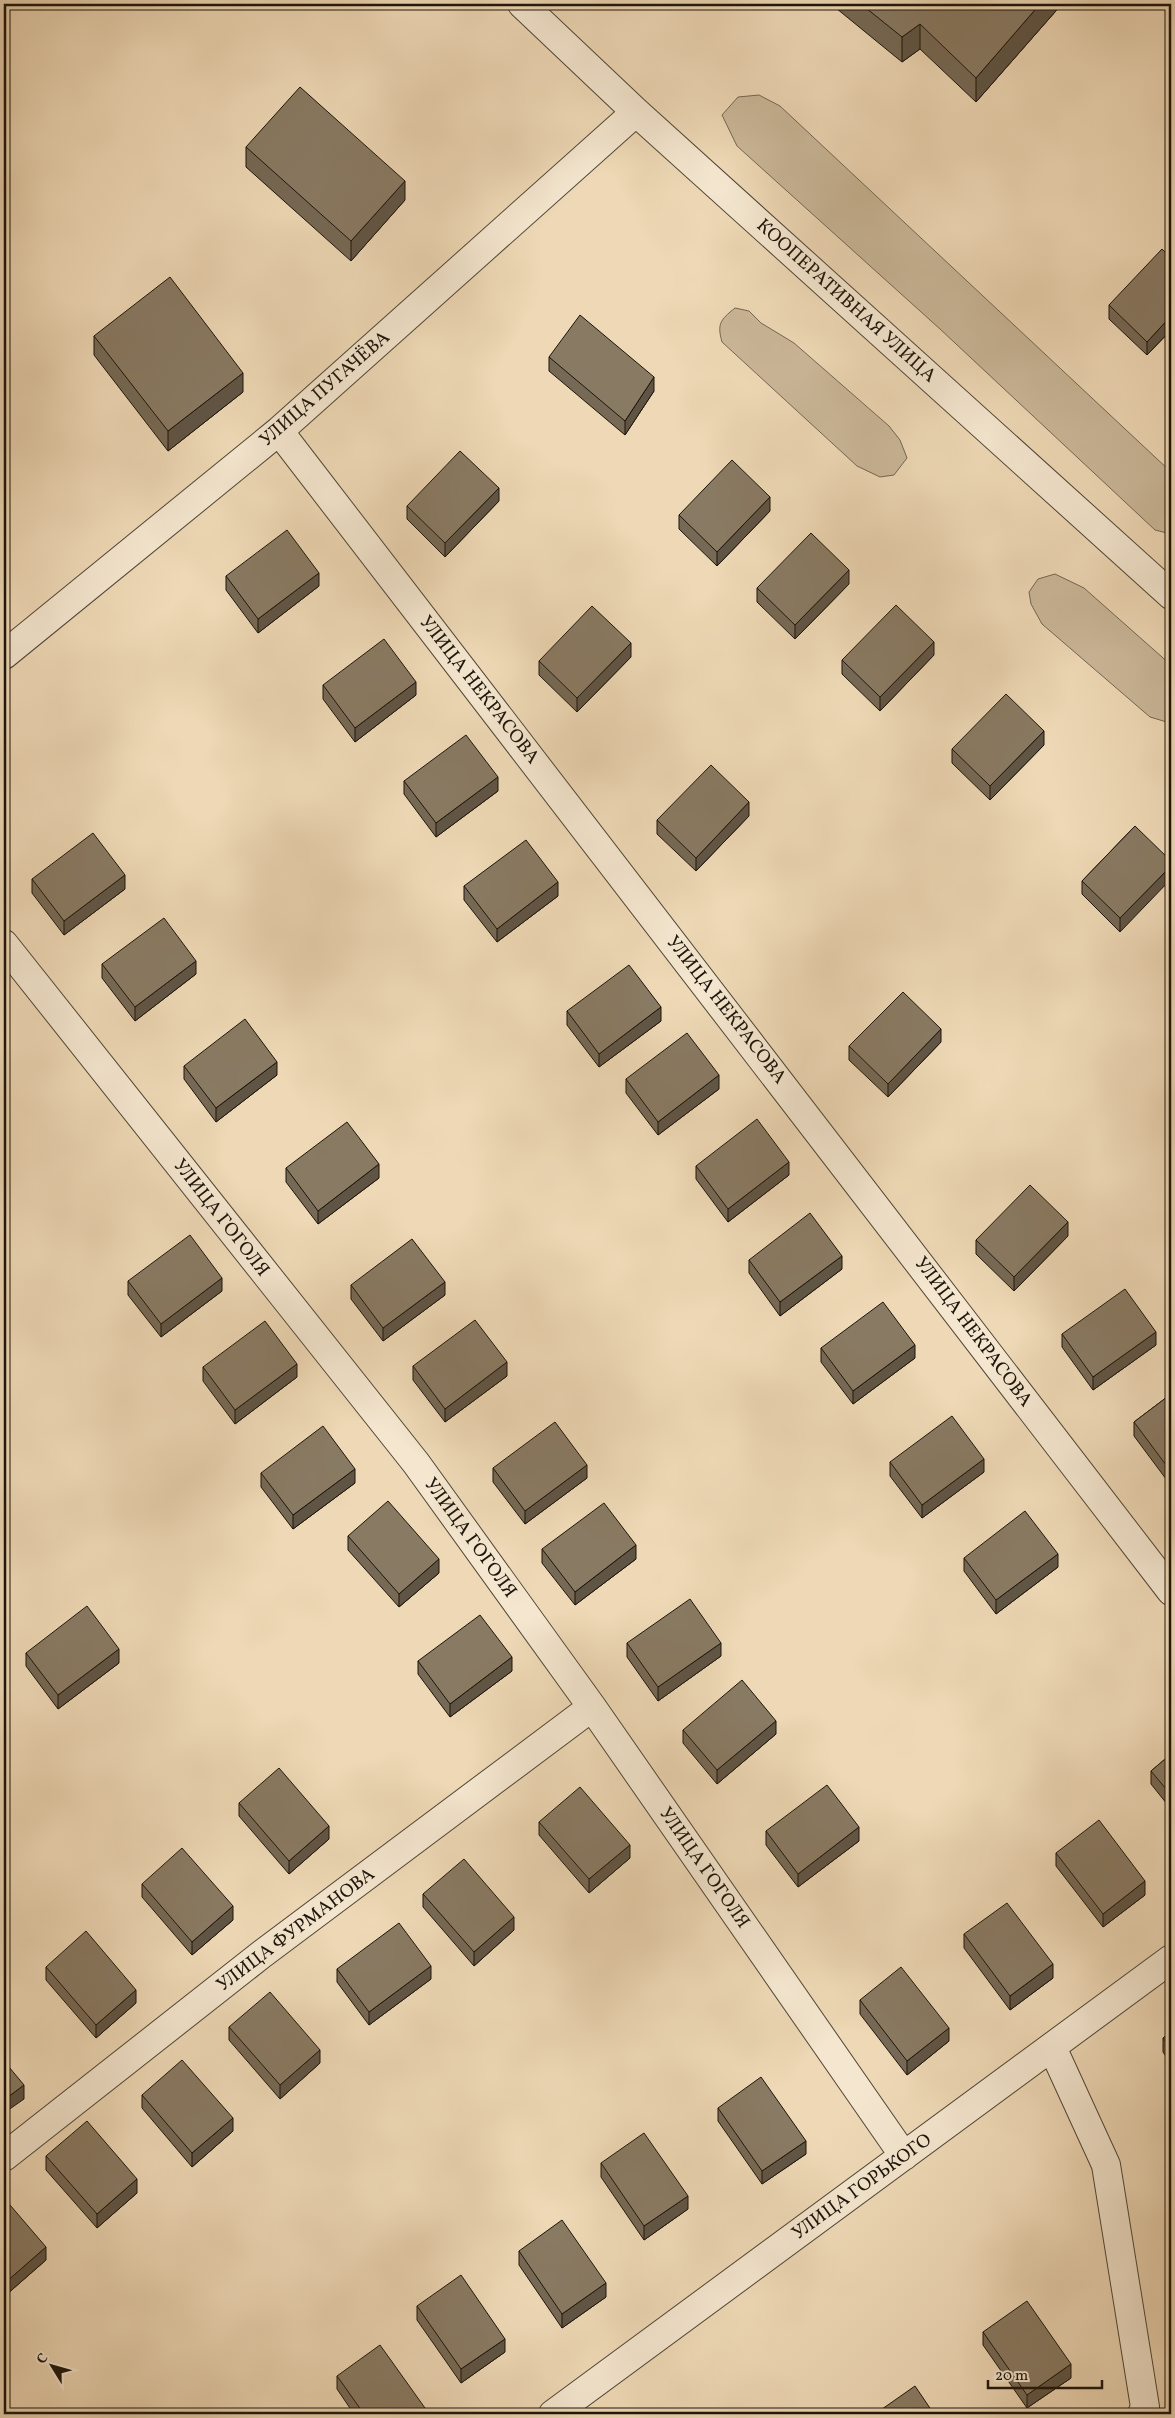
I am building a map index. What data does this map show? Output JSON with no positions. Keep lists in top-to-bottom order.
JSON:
{
  "streets": {
    "street": [
      "КООПЕРАТИВНАЯ УЛИЦА",
      "УЛИЦА ПУГАЧЁВА",
      "УЛИЦА НЕКРАСОВА",
      "УЛИЦА ГОГОЛЯ",
      "УЛИЦА ФУРМАНОВА",
      "УЛИЦА ГОРЬКОГО"
    ]
  },
  "crossings": [
    ["КООПЕРАТИВНАЯ УЛИЦА", "УЛИЦА ПУГАЧЁВА"],
    ["УЛИЦА ПУГАЧЁВА", "УЛИЦА НЕКРАСОВА"],
    ["УЛИЦА ГОГОЛЯ", "УЛИЦА ФУРМАНОВА"],
    ["УЛИЦА ГОГОЛЯ", "УЛИЦА ГОРЬКОГО"]
  ],
  "scale_bar": "20 m",
  "north": "top left"
}
